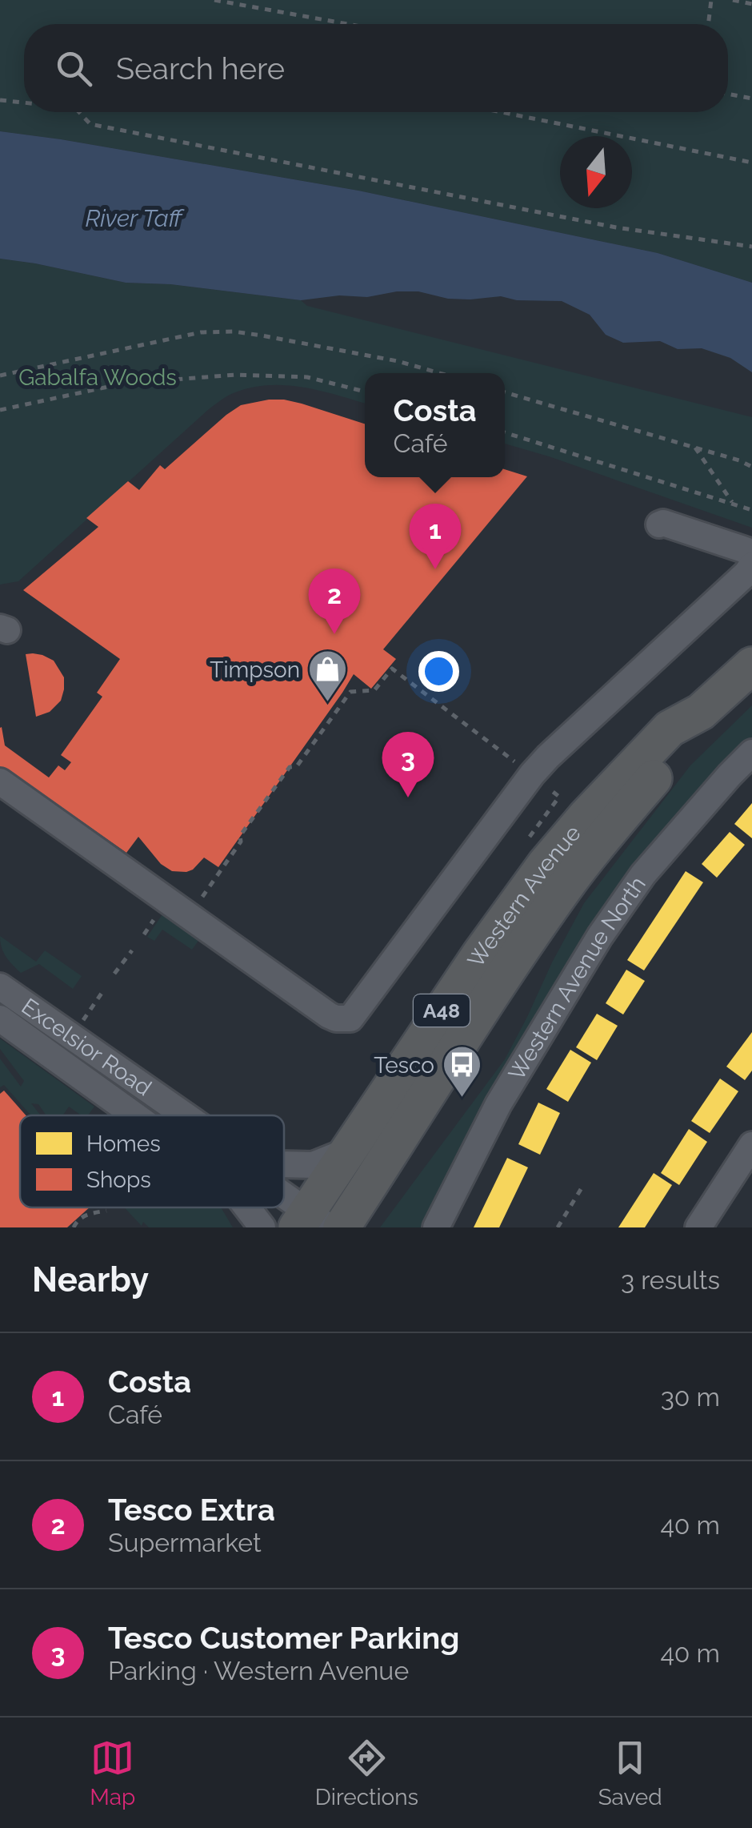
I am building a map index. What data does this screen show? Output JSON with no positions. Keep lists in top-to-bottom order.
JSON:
{
  "streets": {
    "highway": ["Western Avenue", "A48"],
    "street": ["Western Avenue North", "Excelsior Road"]
  },
  "crossings": [
    ["Western Avenue", "Excelsior Road"]
  ],
  "water": ["River Taff"],
  "parks": ["Gabalfa Woods"],
  "places": {
    "shop": ["Timpson"],
    "bus stop": ["Tesco"]
  },
  "legend": ["Homes", "Shops"],
  "north": "bottom",
  "page": {
    "search": "Search here",
    "popup": ["Costa", "Café"],
    "pins": ["1", "2", "3"],
    "heading": ["Nearby", "3 results"],
    "list": [
      {
        "mark": "1",
        "name": "Costa",
        "note": "Café",
        "value": "30 m"
      },
      {
        "mark": "2",
        "name": "Tesco Extra",
        "note": "Supermarket",
        "value": "40 m"
      },
      {
        "mark": "3",
        "name": "Tesco Customer Parking",
        "note": "Parking · Western Avenue",
        "value": "40 m"
      }
    ],
    "nav": ["Map", "Directions", "Saved"]
  }
}
